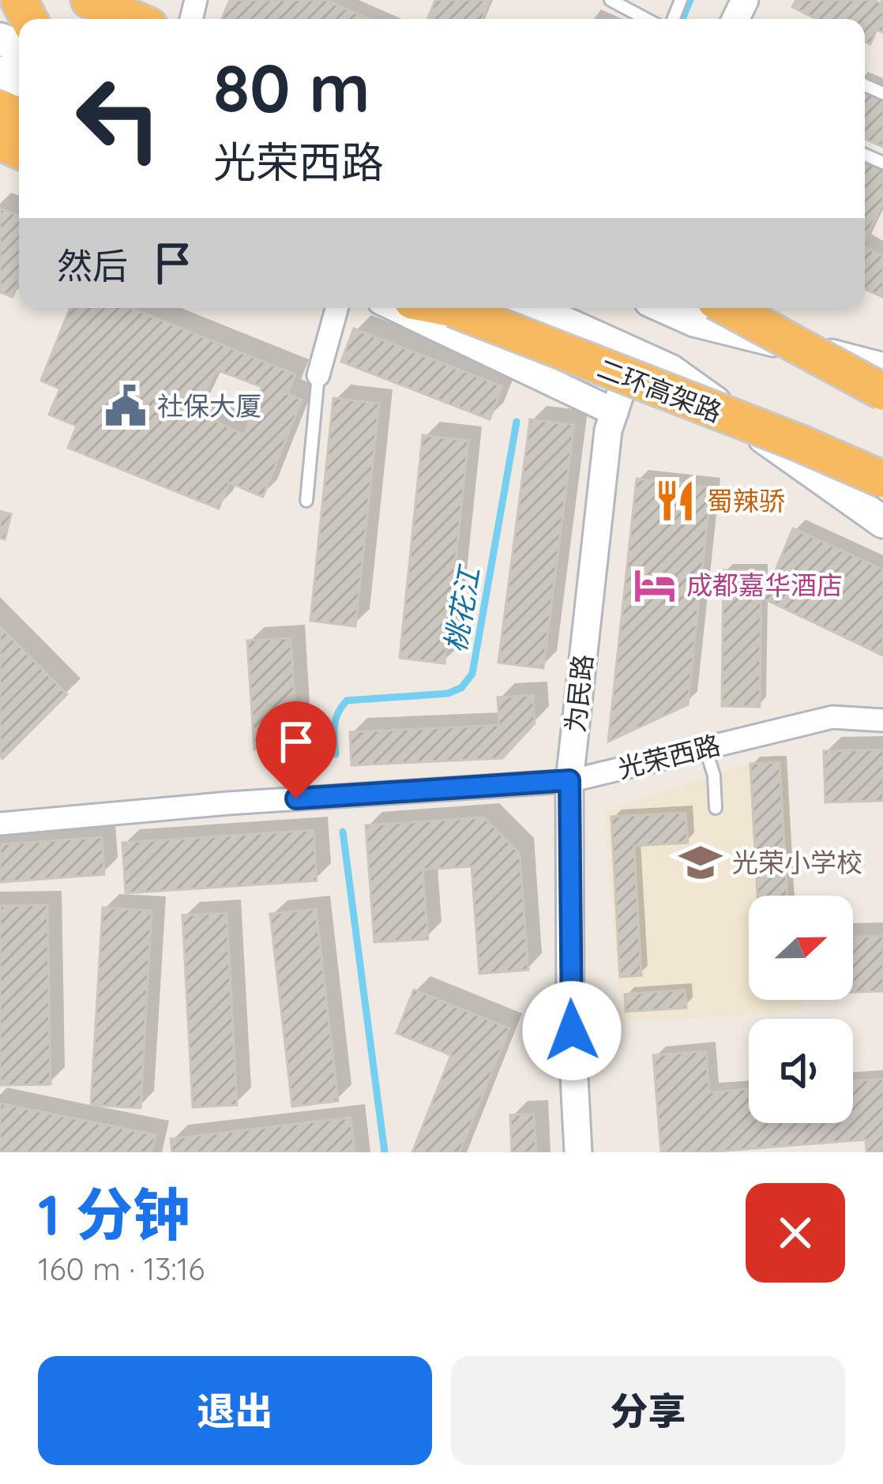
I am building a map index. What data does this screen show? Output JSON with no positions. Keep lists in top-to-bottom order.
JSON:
{
  "streets": {
    "highway": ["二环高架路"],
    "street": ["为民路", "光荣西路"]
  },
  "crossings": [
    ["为民路", "光荣西路"]
  ],
  "water": ["桃花江"],
  "places": {
    "public building": ["社保大厦"],
    "restaurant": ["蜀辣骄"],
    "hotel": ["成都嘉华酒店"],
    "school or university": ["光荣小学校"]
  },
  "north": "right",
  "page": {
    "turn": ["80 m", "光荣西路"],
    "then": "然后",
    "heading": ["1 分钟", "160 m · 13:16"],
    "buttons": ["退出", "分享"]
  }
}
